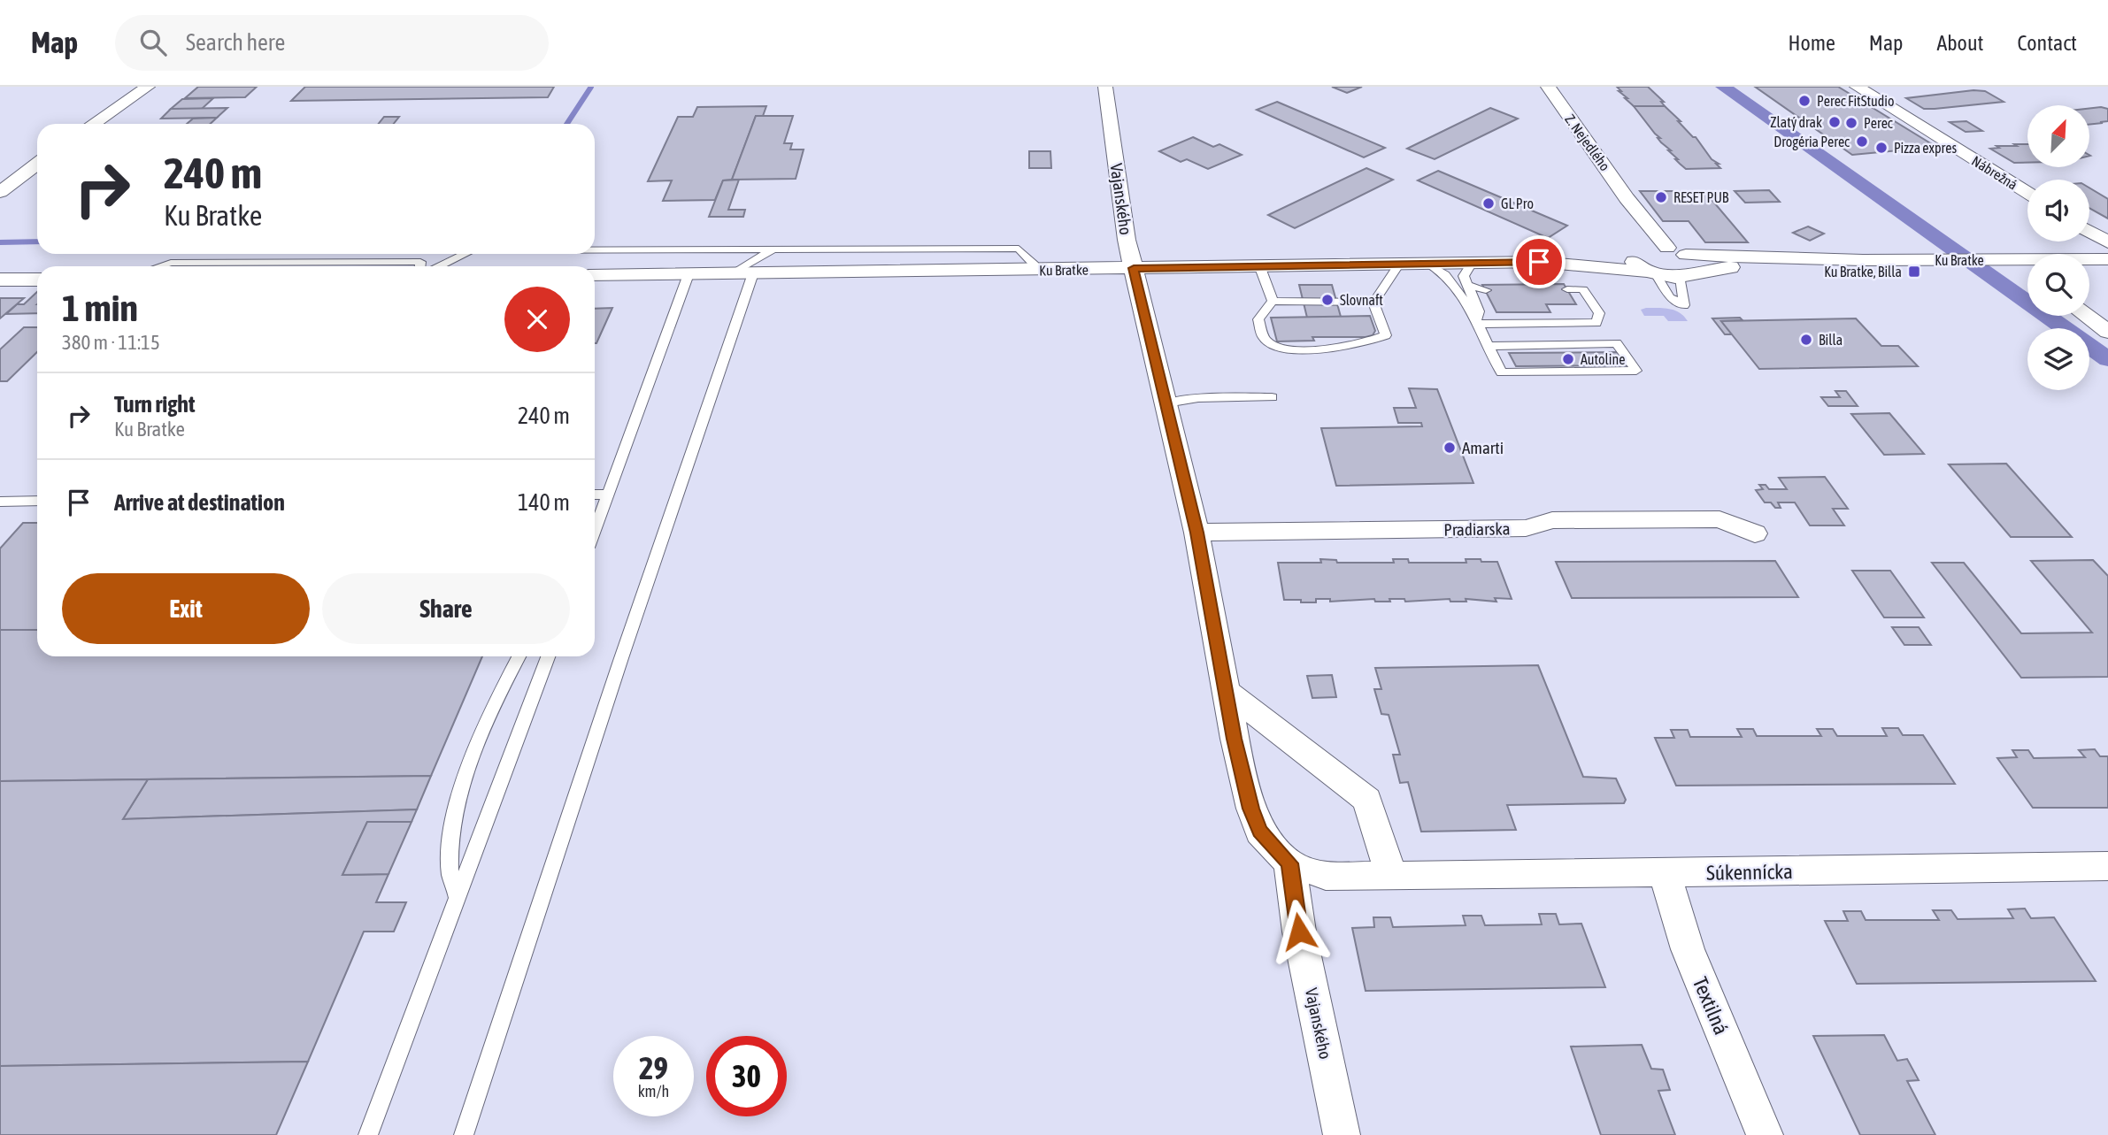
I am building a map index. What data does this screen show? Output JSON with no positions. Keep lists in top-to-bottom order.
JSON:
{
  "streets": {
    "street": [
      "Z. Nejedlého",
      "Nábrežná",
      "Vajanského",
      "Ku Bratke",
      "Pradiarska",
      "Súkennícka",
      "Textilná"
    ]
  },
  "crossings": [
    ["Z. Nejedlého", "Ku Bratke"],
    ["Vajanského", "Ku Bratke"],
    ["Vajanského", "Pradiarska"],
    ["Vajanského", "Súkennícka"],
    ["Súkennícka", "Textilná"]
  ],
  "places": {
    "other": [
      "Perec FitStudio",
      "Zlatý drak",
      "Perec",
      "Drogéria Perec",
      "Pizza expres",
      "RESET PUB",
      "GL Pro",
      "Slovnaft",
      "Billa",
      "Autoline",
      "Amarti"
    ],
    "transit": ["Ku Bratke, Billa"]
  },
  "north": "top right",
  "page": {
    "header": "Map",
    "search": "Search here",
    "nav": [
      "Home",
      "Map",
      "About",
      "Contact"
    ],
    "turn": ["240 m", "Ku Bratke"],
    "heading": ["1 min", "380 m · 11:15"],
    "list": [
      {
        "name": "Turn right",
        "note": "Ku Bratke",
        "value": "240 m"
      },
      {
        "name": "Arrive at destination",
        "value": "140 m"
      }
    ],
    "buttons": ["Exit", "Share"],
    "speed": "29 km/h",
    "limit": "30"
  }
}
